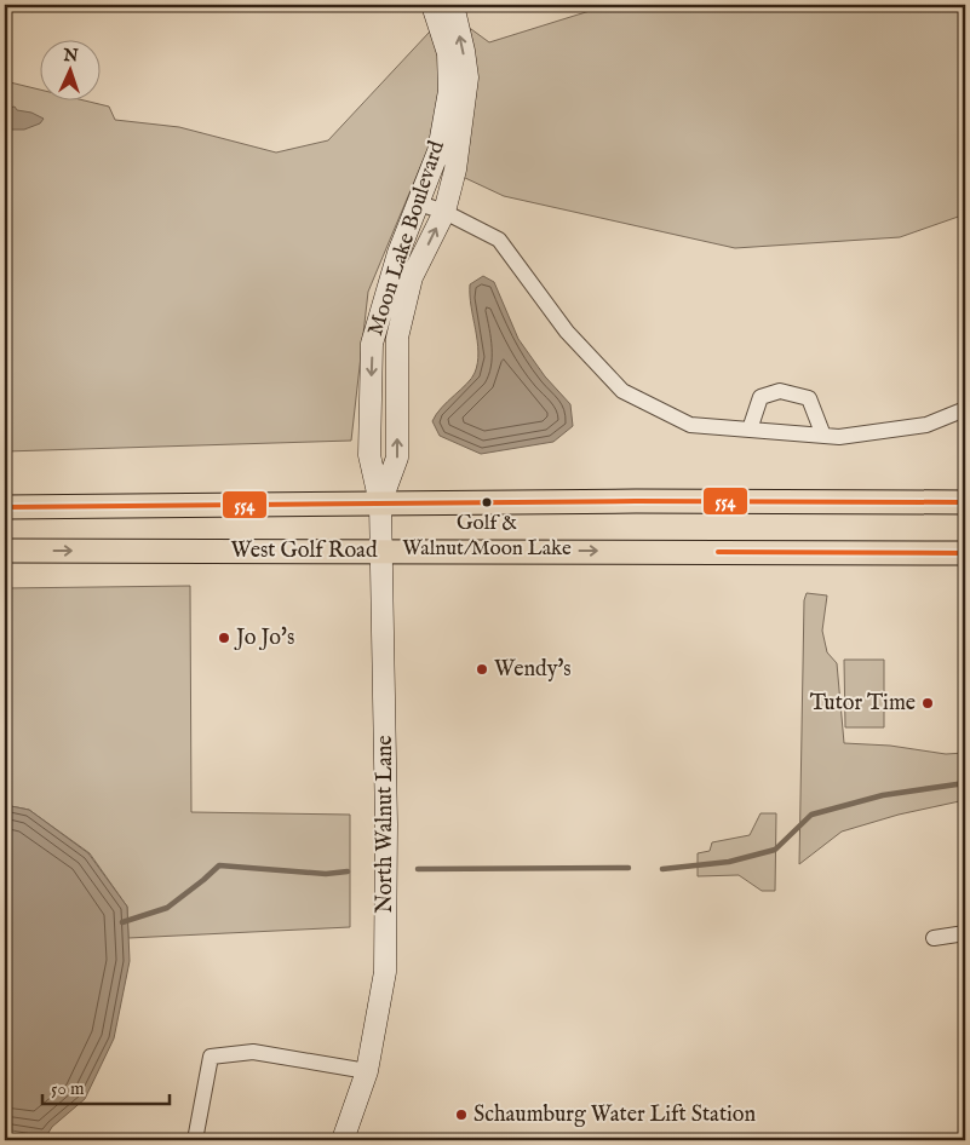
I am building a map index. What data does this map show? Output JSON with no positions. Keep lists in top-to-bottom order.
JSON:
{
  "streets": {
    "main road": ["West Golf Road"],
    "street": ["Moon Lake Boulevard", "North Walnut Lane"]
  },
  "crossings": [
    ["Moon Lake Boulevard", "North Walnut Lane"],
    ["West Golf Road", "North Walnut Lane"]
  ],
  "places": [
    "Golf & Walnut/Moon Lake",
    "Jo Jo's",
    "Wendy's",
    "Tutor Time",
    "Schaumburg Water Lift Station"
  ],
  "lines": ["transit line 554"],
  "scale_bar": "50 m",
  "north": "top"
}
